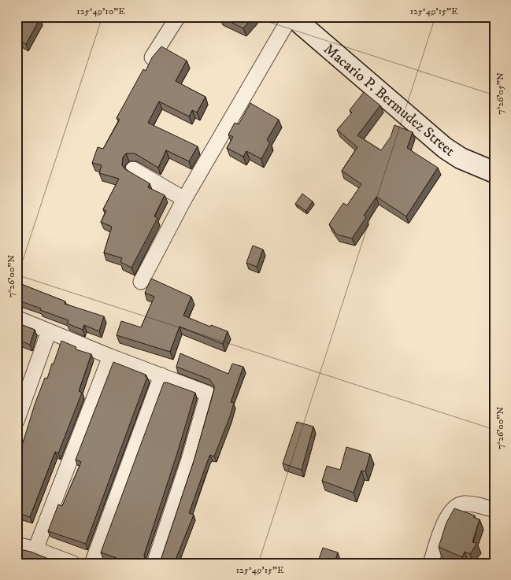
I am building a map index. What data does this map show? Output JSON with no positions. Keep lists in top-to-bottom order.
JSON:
{
  "streets": {
    "main road": ["Macario P. Bermudez Street"]
  },
  "coordinates": [
    "125°49'10\"E",
    "125°49'15\"E",
    "7°26'05\"N",
    "7°26'00\"N"
  ]
}
